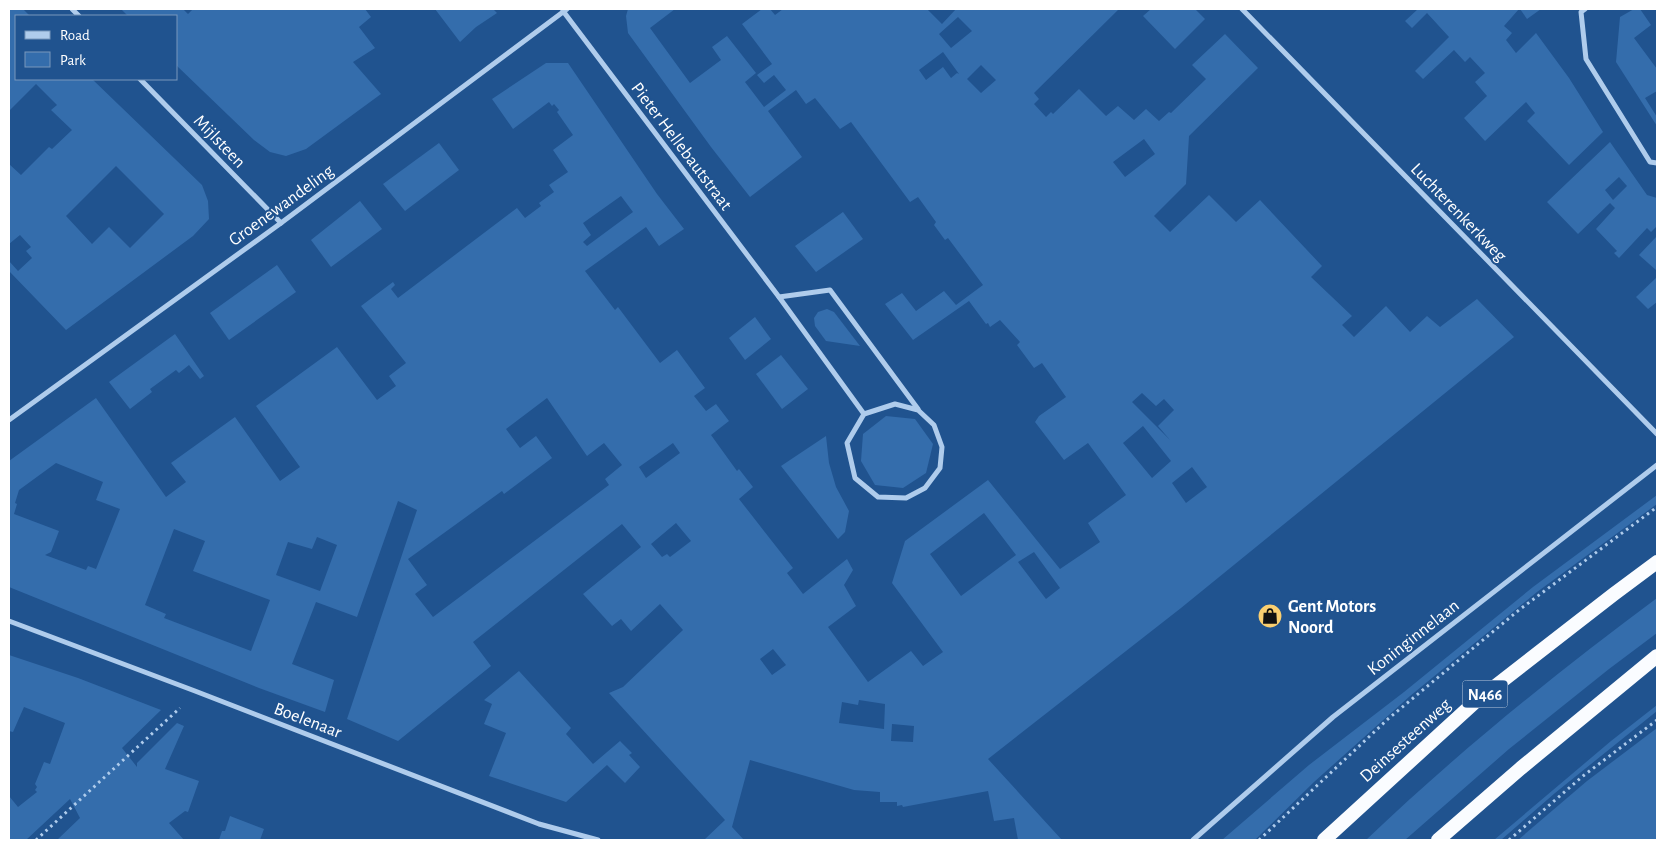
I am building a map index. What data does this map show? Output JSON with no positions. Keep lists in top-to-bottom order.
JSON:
{
  "streets": {
    "highway": ["N466", "Deinsesteenweg"],
    "street": [
      "Mijlsteen",
      "Pieter Hellebautstraat",
      "Groenewandeling",
      "Luchterenkerkweg",
      "Koninginnelaan",
      "Boelenaar"
    ]
  },
  "crossings": [
    ["Mijlsteen", "Groenewandeling"],
    ["Pieter Hellebautstraat", "Groenewandeling"]
  ],
  "places": {
    "shop": ["Gent Motors Noord"]
  },
  "legend": ["Road", "Park"]
}
